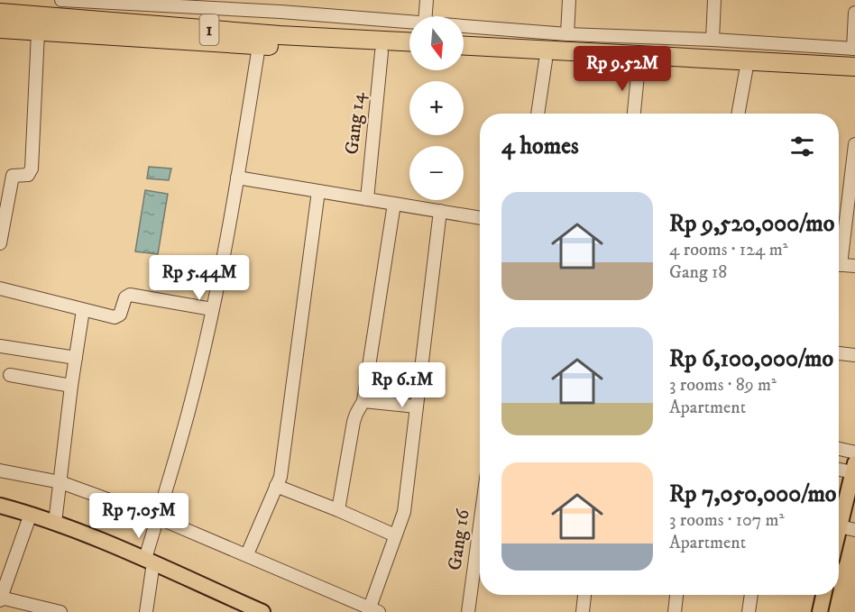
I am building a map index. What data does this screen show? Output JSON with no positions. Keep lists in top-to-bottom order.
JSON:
{
  "streets": {
    "highway": ["1"],
    "street": ["Gang 14", "Gang 16"]
  },
  "crossings": [
    ["1", "Gang 14"]
  ],
  "north": "bottom",
  "page": {
    "map_buttons": ["+", "−"],
    "price": [
      "Rp 9.52M",
      "Rp 5.44M",
      "Rp 6.1M",
      "Rp 7.05M"
    ],
    "heading": "4 homes",
    "list": [
      {
        "name": "Rp 9,520,000/mo",
        "note": "4 rooms · 124 m² · Gang 18"
      },
      {
        "name": "Rp 6,100,000/mo",
        "note": "3 rooms · 89 m² · Apartment"
      },
      {
        "name": "Rp 7,050,000/mo",
        "note": "3 rooms · 107 m² · Apartment"
      }
    ]
  }
}
